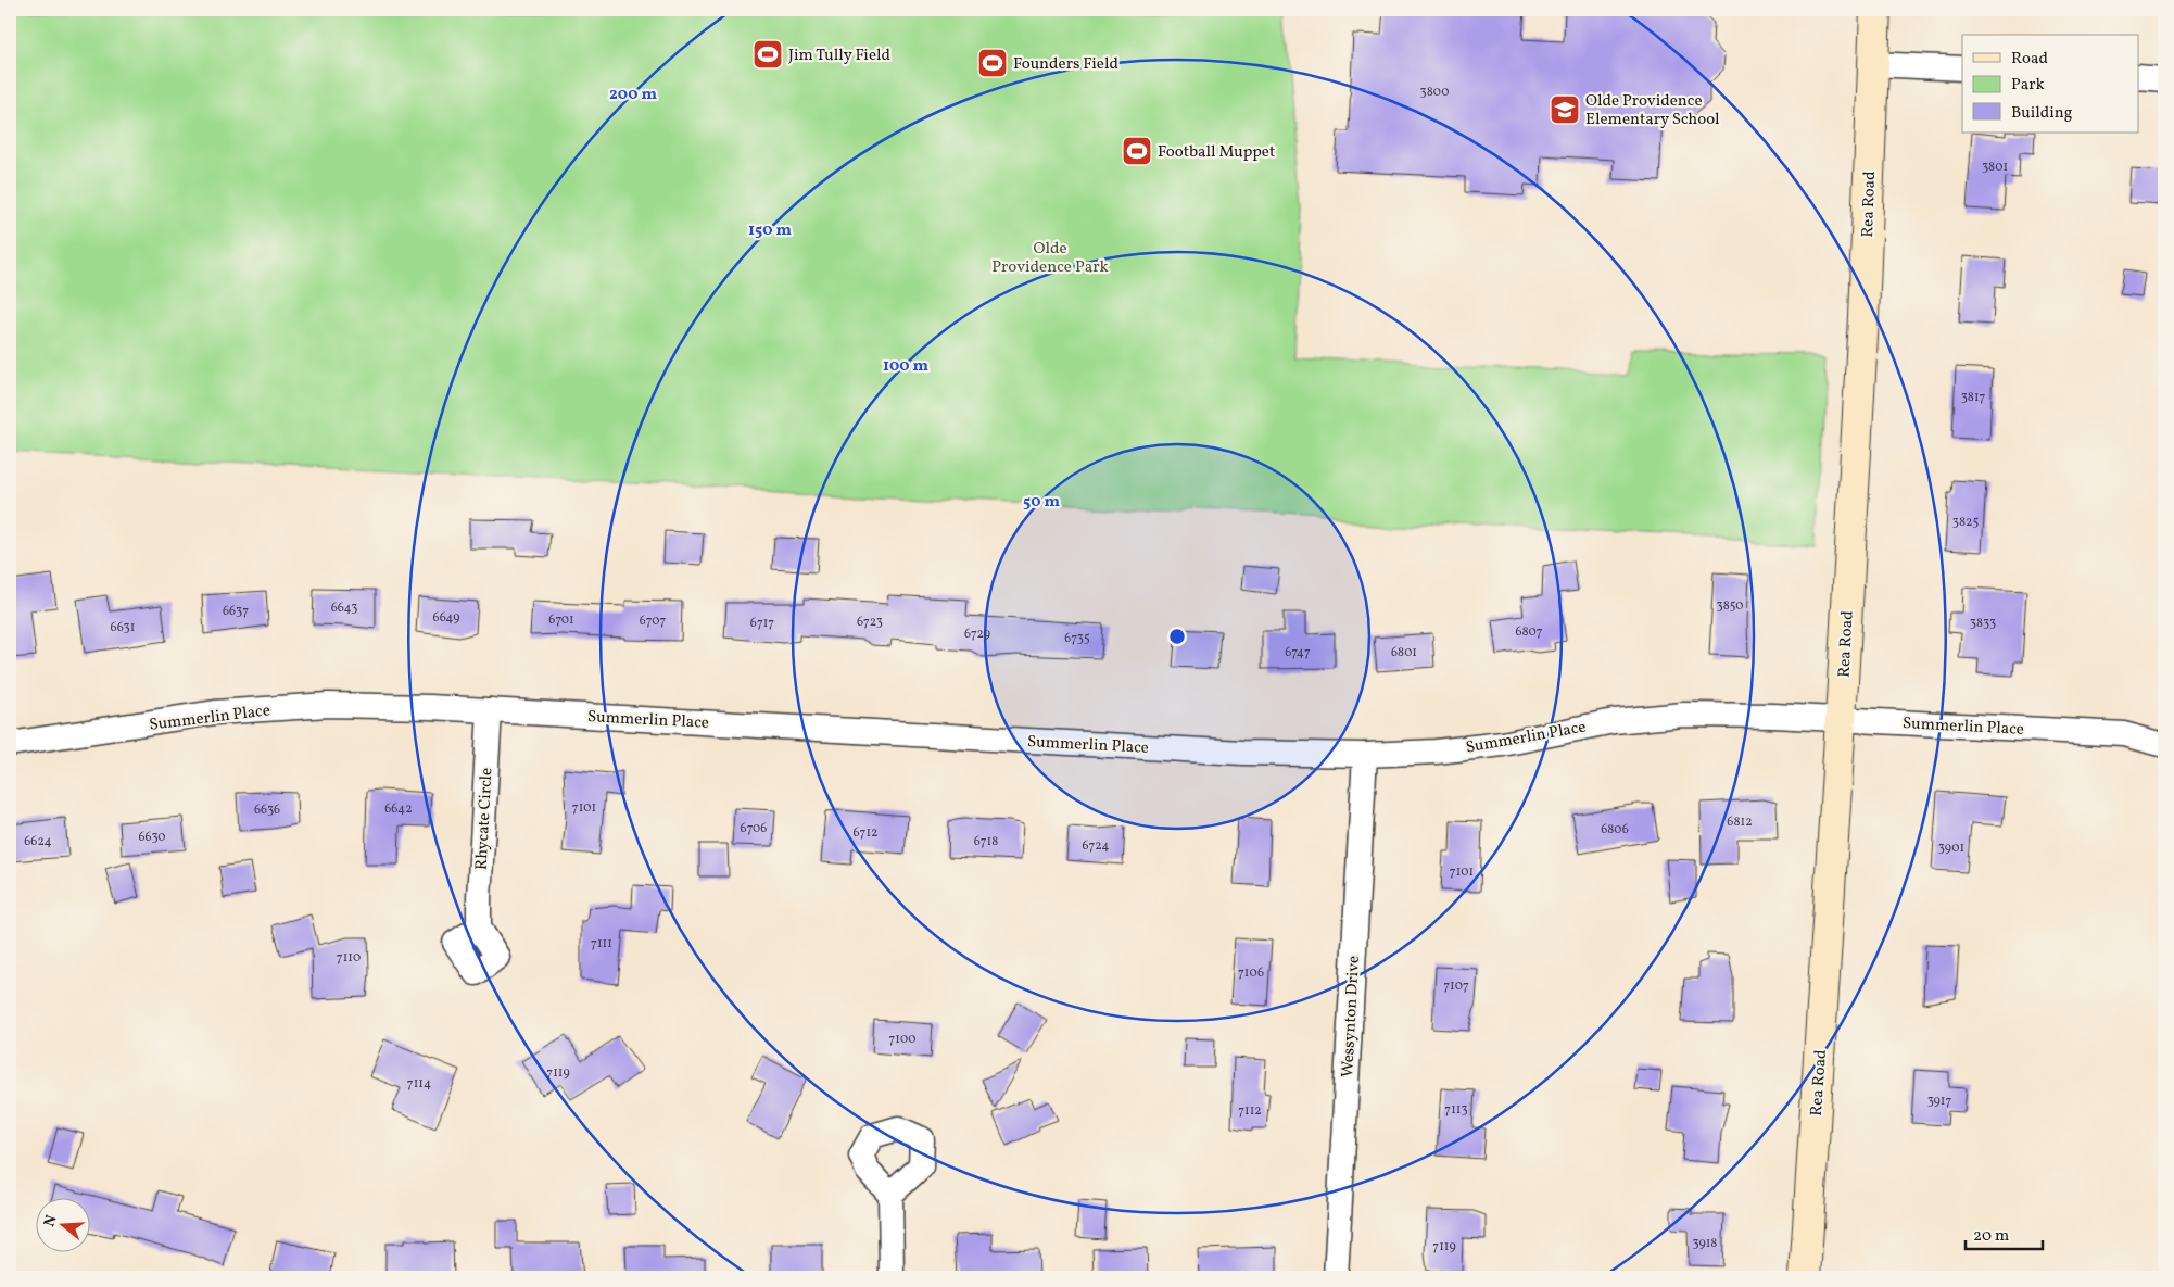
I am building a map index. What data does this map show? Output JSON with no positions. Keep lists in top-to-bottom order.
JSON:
{
  "streets": {
    "main road": ["Rea Road"],
    "street": ["Summerlin Place", "Rhycate Circle", "Wessynton Drive"]
  },
  "crossings": [
    ["Rea Road", "Summerlin Place"],
    ["Summerlin Place", "Rhycate Circle"],
    ["Summerlin Place", "Wessynton Drive"]
  ],
  "parks": ["Olde Providence Park"],
  "places": {
    "sports": ["Jim Tully Field", "Founders Field", "Football Muppet"],
    "school or university": ["Olde Providence Elementary School"]
  },
  "house_numbers": [
    "3800",
    "3801",
    "3817",
    "3825",
    "3850",
    "6643",
    "6637",
    "6649",
    "6701",
    "6707",
    "6723",
    "6717",
    "3833",
    "6631",
    "6807",
    "6729",
    "6735",
    "6747",
    "6801",
    "7101",
    "6642",
    "6636",
    "6812",
    "6706",
    "6806",
    "6712",
    "6630",
    "6624",
    "6718",
    "6724",
    "3901",
    "7101",
    "7111",
    "7110",
    "7106",
    "7107",
    "7100",
    "7119",
    "7114",
    "3917",
    "7113",
    "7112",
    "3918",
    "7119"
  ],
  "legend": ["Road", "Park", "Building"],
  "scale_bar": "20 m",
  "north": "left",
  "rings": [
    "200 m",
    "150 m",
    "100 m",
    "50 m"
  ]
}
